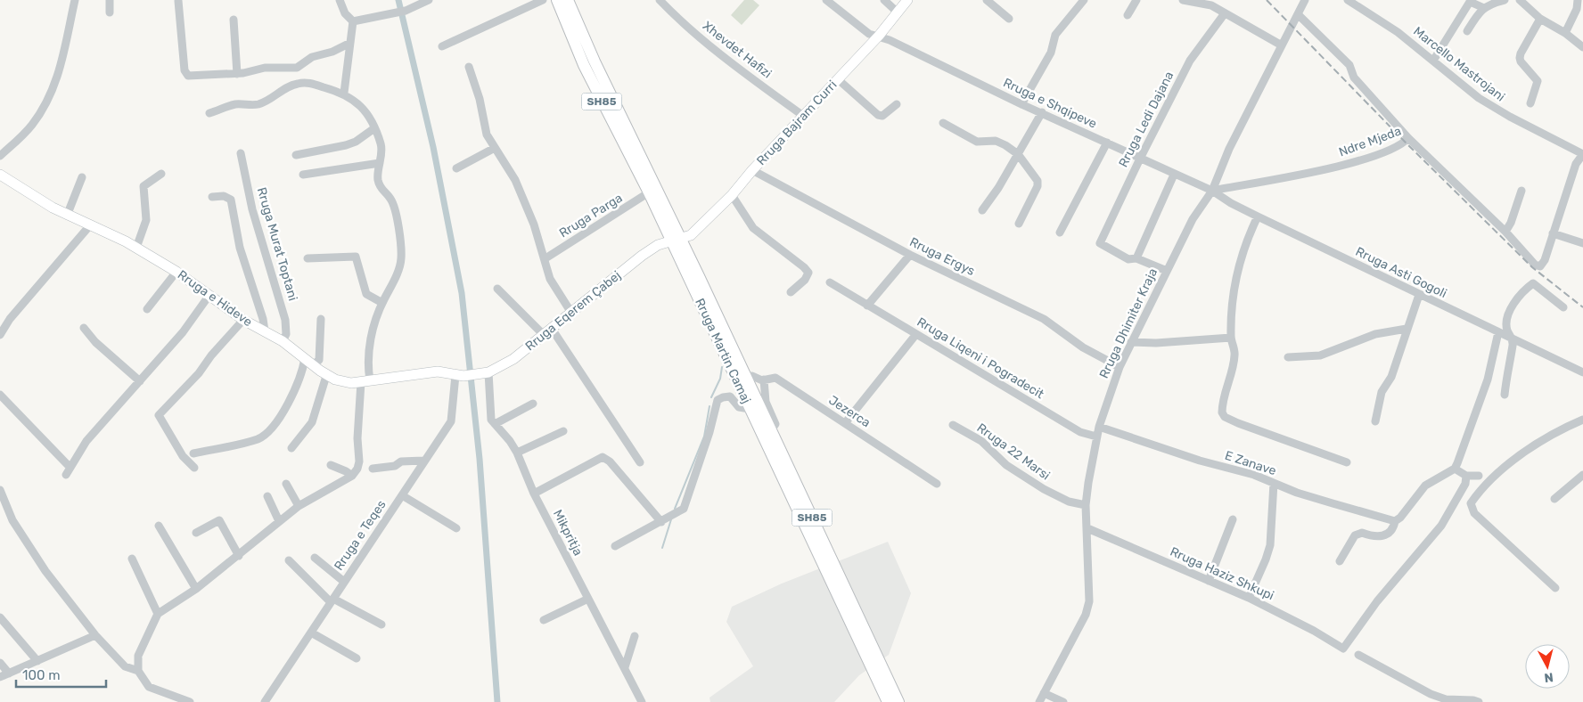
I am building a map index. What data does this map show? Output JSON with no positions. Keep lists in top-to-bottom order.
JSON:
{
  "streets": {
    "highway": ["SH85", "Rruga Martin Camaj"],
    "main road": ["Rruga Bajram Curri", "Rruga e Hideve", "Rruga Eqerem Çabej"],
    "street": [
      "Xhevdet Hafizi",
      "Marcello Mastrojani",
      "Rruga e Shqipeve",
      "Rruga Ledi Dajana",
      "Ndre Mjeda",
      "Rruga Parga",
      "Rruga Murat Toptani",
      "Rruga Ergys",
      "Rruga Asti Gogoli",
      "Rruga Dhimiter Kraja",
      "Rruga Liqeni i Pogradecit",
      "Jezerca",
      "Rruga 22 Marsi",
      "E Zanave",
      "Mikpritja",
      "Rruga e Teqes",
      "Rruga Haziz Shkupi"
    ]
  },
  "crossings": [
    ["Xhevdet Hafizi", "Rruga Bajram Curri"],
    ["Rruga e Shqipeve", "Rruga Ledi Dajana"],
    ["Rruga e Shqipeve", "Rruga Bajram Curri"],
    ["Rruga e Shqipeve", "Ndre Mjeda"],
    ["Rruga e Shqipeve", "Rruga Asti Gogoli"],
    ["Rruga e Shqipeve", "Rruga Dhimiter Kraja"],
    ["Rruga Bajram Curri", "Rruga Ergys"],
    ["Rruga Bajram Curri", "Rruga Eqerem Çabej"],
    ["Rruga Bajram Curri", "Rruga Martin Camaj"],
    ["Ndre Mjeda", "Rruga Asti Gogoli"],
    ["Ndre Mjeda", "Rruga Dhimiter Kraja"],
    ["Rruga Parga", "Rruga Martin Camaj"],
    ["Rruga Murat Toptani", "Rruga e Hideve"],
    ["Rruga Ergys", "Rruga Dhimiter Kraja"],
    ["Rruga Asti Gogoli", "Rruga Dhimiter Kraja"],
    ["Rruga e Hideve", "Rruga Eqerem Çabej"],
    ["Rruga e Hideve", "Rruga e Teqes"],
    ["Rruga Eqerem Çabej", "Rruga Martin Camaj"],
    ["Rruga Eqerem Çabej", "Rruga e Teqes"],
    ["Rruga Dhimiter Kraja", "Rruga Liqeni i Pogradecit"],
    ["Rruga Dhimiter Kraja", "Rruga 22 Marsi"],
    ["Rruga Dhimiter Kraja", "E Zanave"],
    ["Rruga Dhimiter Kraja", "Rruga Haziz Shkupi"],
    ["Rruga Martin Camaj", "Jezerca"]
  ],
  "scale_bar": "100 m",
  "north": "bottom"
}
